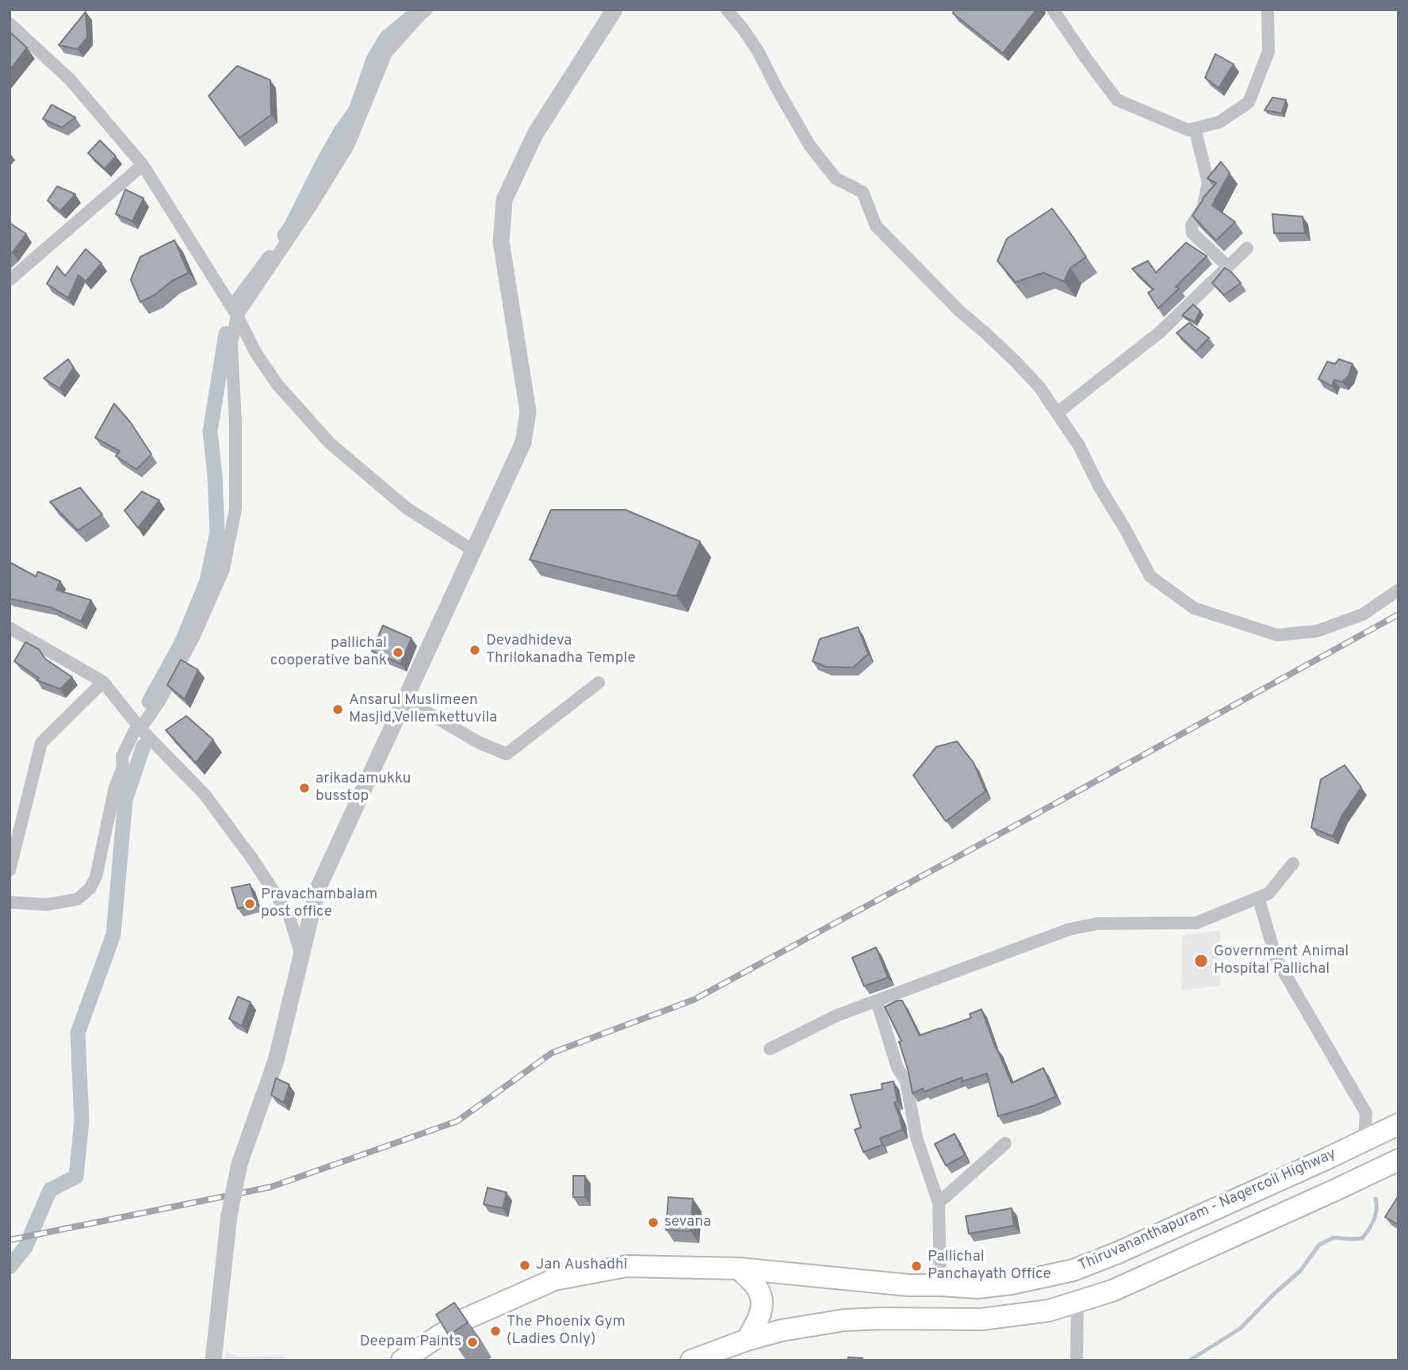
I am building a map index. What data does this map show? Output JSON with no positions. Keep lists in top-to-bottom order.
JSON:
{
  "streets": {
    "main road": ["Thiruvananthapuram - Nagercoil Highway"]
  },
  "places": [
    "Devadhideva Thrilokanadha Temple",
    "pallichal cooperative bank",
    "Ansarul Muslimeen Masjid,Vellemkettuvila",
    "arikadamukku busstop",
    "Pravachambalam post office",
    "Government Animal Hospital Pallichal",
    "sevana",
    "Jan Aushadhi",
    "Pallichal Panchayath Office",
    "The Phoenix Gym (Ladies Only)",
    "Deepam Paints"
  ]
}
